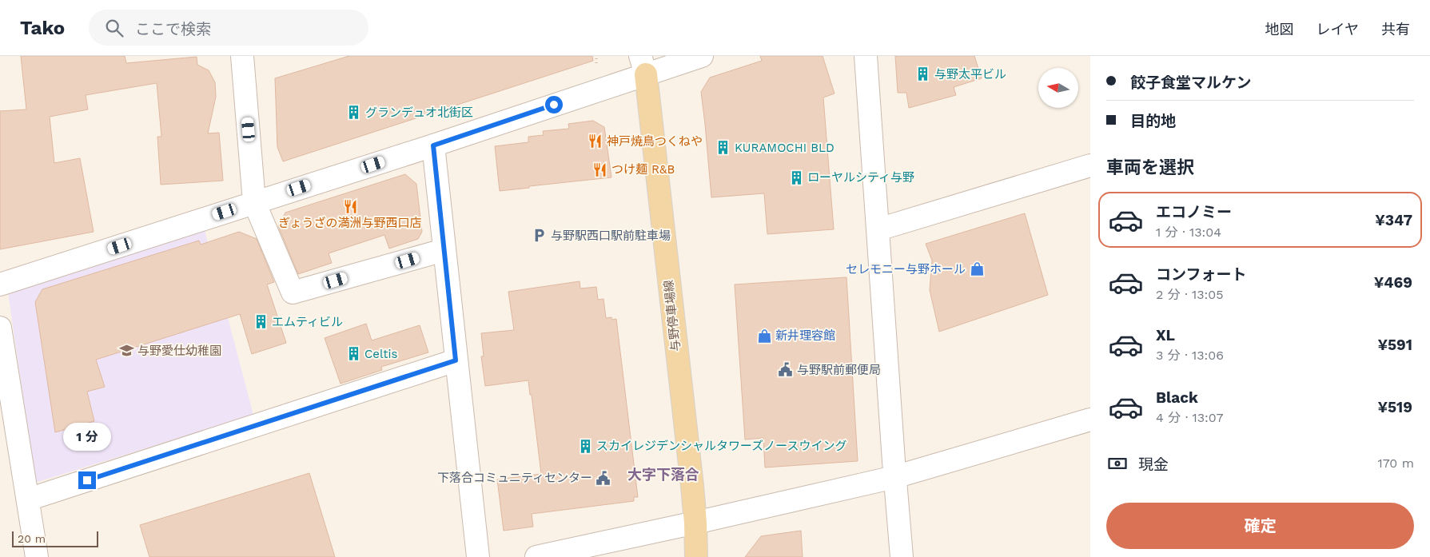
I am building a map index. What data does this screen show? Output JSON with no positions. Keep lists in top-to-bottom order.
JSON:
{
  "streets": {
    "main road": ["与野停車場線"]
  },
  "districts": ["大字下落合"],
  "places": {
    "building": [
      "与野太平ビル",
      "グランデュオ北街区",
      "KURAMOCHI BLD",
      "ローヤルシティ与野",
      "エムティビル",
      "Celtis",
      "スカイレジデンシャルタワーズノースウイング"
    ],
    "restaurant": ["神戸焼鳥つくねや", "つけ麺 R&B", "ぎょうざの満洲与野西口店"],
    "parking": ["与野駅西口駅前駐車場"],
    "shop": ["セレモニー与野ホール", "新井理容館"],
    "school or university": ["与野愛仕幼稚園"],
    "public building": ["与野駅前郵便局", "下落合コミュニティセンター"]
  },
  "scale_bar": "20 m",
  "north": "left",
  "page": {
    "header": "Tako",
    "search": "ここで検索",
    "nav": ["地図", "レイヤ", "共有"],
    "banner": ["餃子食堂マルケン", "目的地"],
    "heading": "車両を選択",
    "list": [
      {
        "name": "エコノミー",
        "note": "1 分 · 13:04",
        "value": "¥347"
      },
      {
        "name": "コンフォート",
        "note": "2 分 · 13:05",
        "value": "¥469"
      },
      {
        "name": "XL",
        "note": "3 分 · 13:06",
        "value": "¥591"
      },
      {
        "name": "Black",
        "note": "4 分 · 13:07",
        "value": "¥519"
      }
    ],
    "bubble": "1 分",
    "pay": ["現金", "170 m"],
    "buttons": "確定",
    "scale": "20 m"
  }
}
